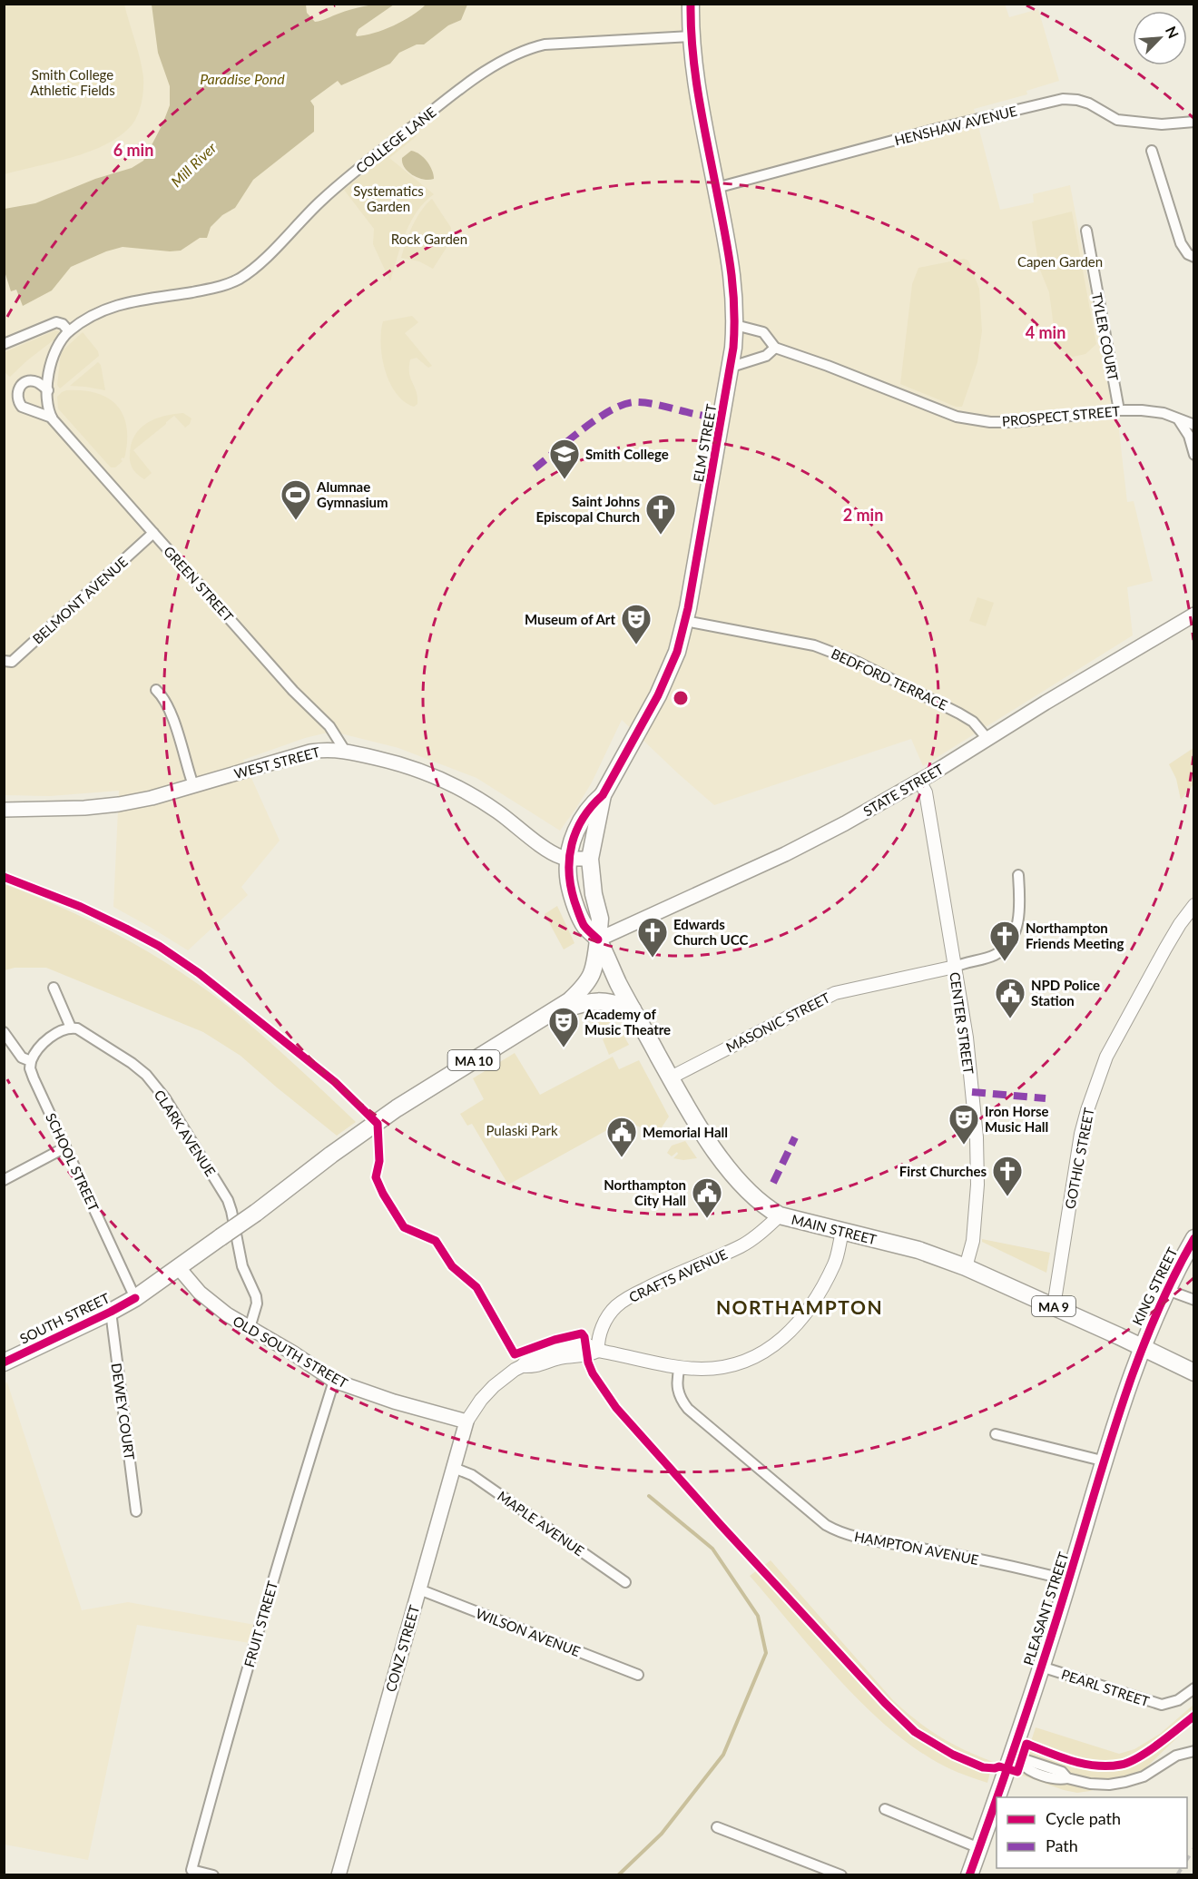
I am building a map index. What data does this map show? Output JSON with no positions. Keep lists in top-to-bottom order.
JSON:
{
  "streets": {
    "main road": [
      "ELM STREET",
      "WEST STREET",
      "STATE STREET",
      "MA 10",
      "MAIN STREET",
      "KING STREET",
      "MA 9",
      "SOUTH STREET",
      "OLD SOUTH STREET",
      "PLEASANT STREET",
      "CONZ STREET"
    ],
    "street": [
      "HENSHAW AVENUE",
      "COLLEGE LANE",
      "TYLER COURT",
      "PROSPECT STREET",
      "GREEN STREET",
      "BELMONT AVENUE",
      "BEDFORD TERRACE",
      "MASONIC STREET",
      "CENTER STREET",
      "CLARK AVENUE",
      "GOTHIC STREET",
      "SCHOOL STREET",
      "CRAFTS AVENUE",
      "DEWEY COURT",
      "MAPLE AVENUE",
      "HAMPTON AVENUE",
      "FRUIT STREET",
      "WILSON AVENUE",
      "PEARL STREET"
    ]
  },
  "crossings": [
    ["HENSHAW AVENUE", "ELM STREET"],
    ["COLLEGE LANE", "ELM STREET"],
    ["TYLER COURT", "PROSPECT STREET"],
    ["PROSPECT STREET", "ELM STREET"],
    ["ELM STREET", "BEDFORD TERRACE"],
    ["ELM STREET", "WEST STREET"],
    ["ELM STREET", "MAIN STREET"],
    ["GREEN STREET", "BELMONT AVENUE"],
    ["GREEN STREET", "WEST STREET"],
    ["BEDFORD TERRACE", "STATE STREET"],
    ["WEST STREET", "MAIN STREET"],
    ["STATE STREET", "CENTER STREET"],
    ["STATE STREET", "MA 10"],
    ["STATE STREET", "MAIN STREET"],
    ["MASONIC STREET", "CENTER STREET"],
    ["MASONIC STREET", "MAIN STREET"],
    ["CENTER STREET", "MAIN STREET"],
    ["MA 10", "MAIN STREET"],
    ["MA 10", "SOUTH STREET"],
    ["CLARK AVENUE", "OLD SOUTH STREET"],
    ["GOTHIC STREET", "MAIN STREET"],
    ["SCHOOL STREET", "SOUTH STREET"],
    ["MAIN STREET", "CRAFTS AVENUE"],
    ["MAIN STREET", "KING STREET"],
    ["MAIN STREET", "PLEASANT STREET"],
    ["KING STREET", "PLEASANT STREET"],
    ["SOUTH STREET", "OLD SOUTH STREET"],
    ["SOUTH STREET", "DEWEY COURT"],
    ["OLD SOUTH STREET", "FRUIT STREET"],
    ["OLD SOUTH STREET", "CONZ STREET"],
    ["MAPLE AVENUE", "CONZ STREET"],
    ["HAMPTON AVENUE", "PLEASANT STREET"],
    ["PLEASANT STREET", "PEARL STREET"],
    ["WILSON AVENUE", "CONZ STREET"]
  ],
  "districts": ["NORTHAMPTON"],
  "water": ["Paradise Pond", "Mill River"],
  "parks": [
    "Smith College Athletic Fields",
    "Systematics Garden",
    "Rock Garden",
    "Capen Garden",
    "Pulaski Park"
  ],
  "places": {
    "school or university": ["Smith College"],
    "sports": ["Alumnae Gymnasium"],
    "church": [
      "Saint Johns Episcopal Church",
      "Edwards Church UCC",
      "Northampton Friends Meeting",
      "First Churches"
    ],
    "theatre": ["Museum of Art", "Academy of Music Theatre", "Iron Horse Music Hall"],
    "public building": ["NPD Police Station", "Memorial Hall", "Northampton City Hall"]
  },
  "legend": ["Cycle path", "Path"],
  "north": "top right",
  "rings": ["6 min", "4 min", "2 min"]
}
